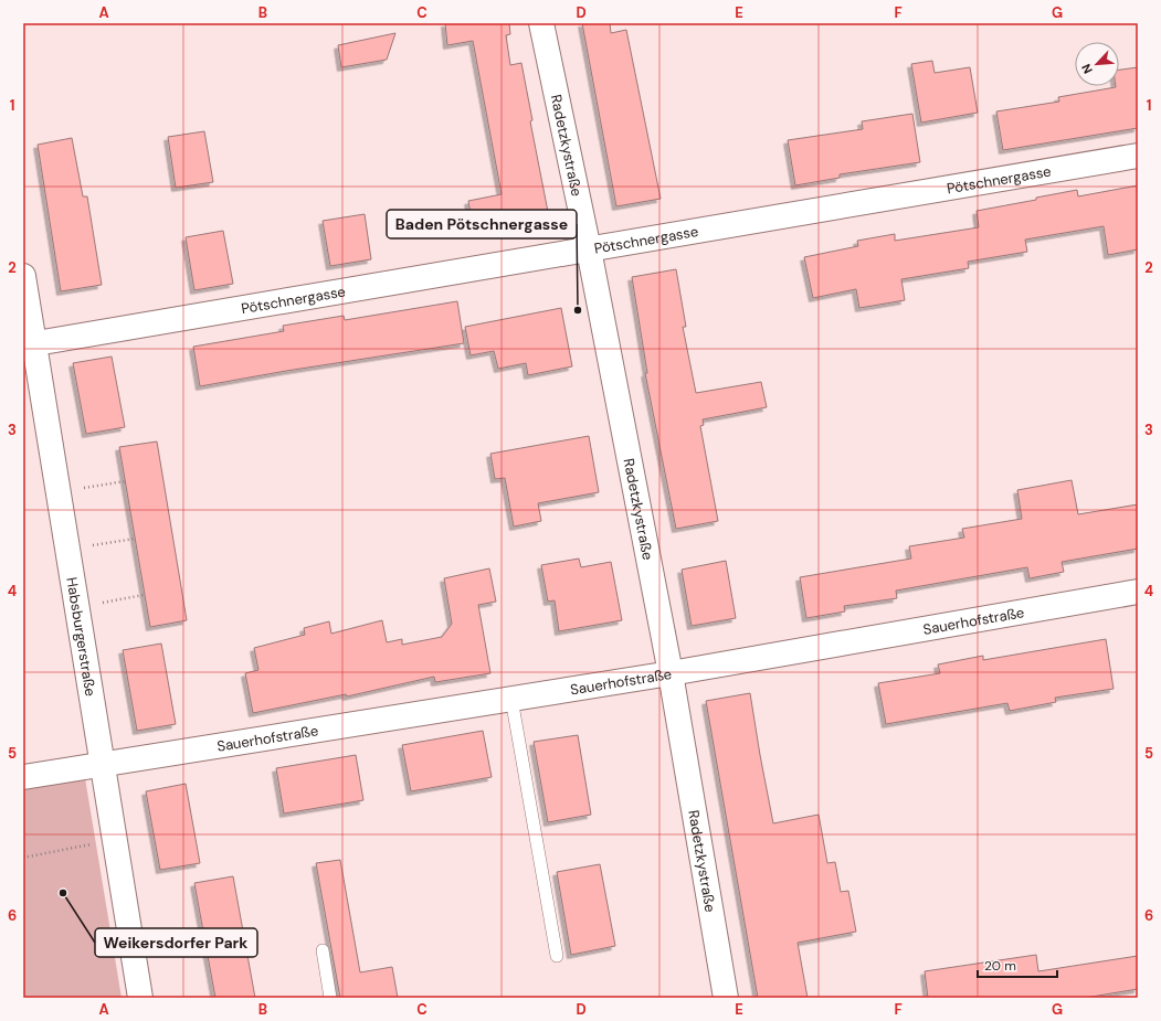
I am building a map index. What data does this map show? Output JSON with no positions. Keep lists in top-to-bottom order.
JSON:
{
  "streets": {
    "street": [
      "Radetzkystraße",
      "Pötschnergasse",
      "Sauerhofstraße",
      "Habsburgerstraße"
    ]
  },
  "crossings": [
    ["Radetzkystraße", "Pötschnergasse"],
    ["Radetzkystraße", "Sauerhofstraße"],
    ["Pötschnergasse", "Habsburgerstraße"],
    ["Sauerhofstraße", "Habsburgerstraße"]
  ],
  "places": ["Baden Pötschnergasse", "Weikersdorfer Park"],
  "scale_bar": "20 m",
  "north": "bottom left",
  "grid": {
    "columns": [
      "A",
      "B",
      "C",
      "D",
      "E",
      "F",
      "G"
    ],
    "rows": [
      "1",
      "2",
      "3",
      "4",
      "5",
      "6"
    ]
  }
}
